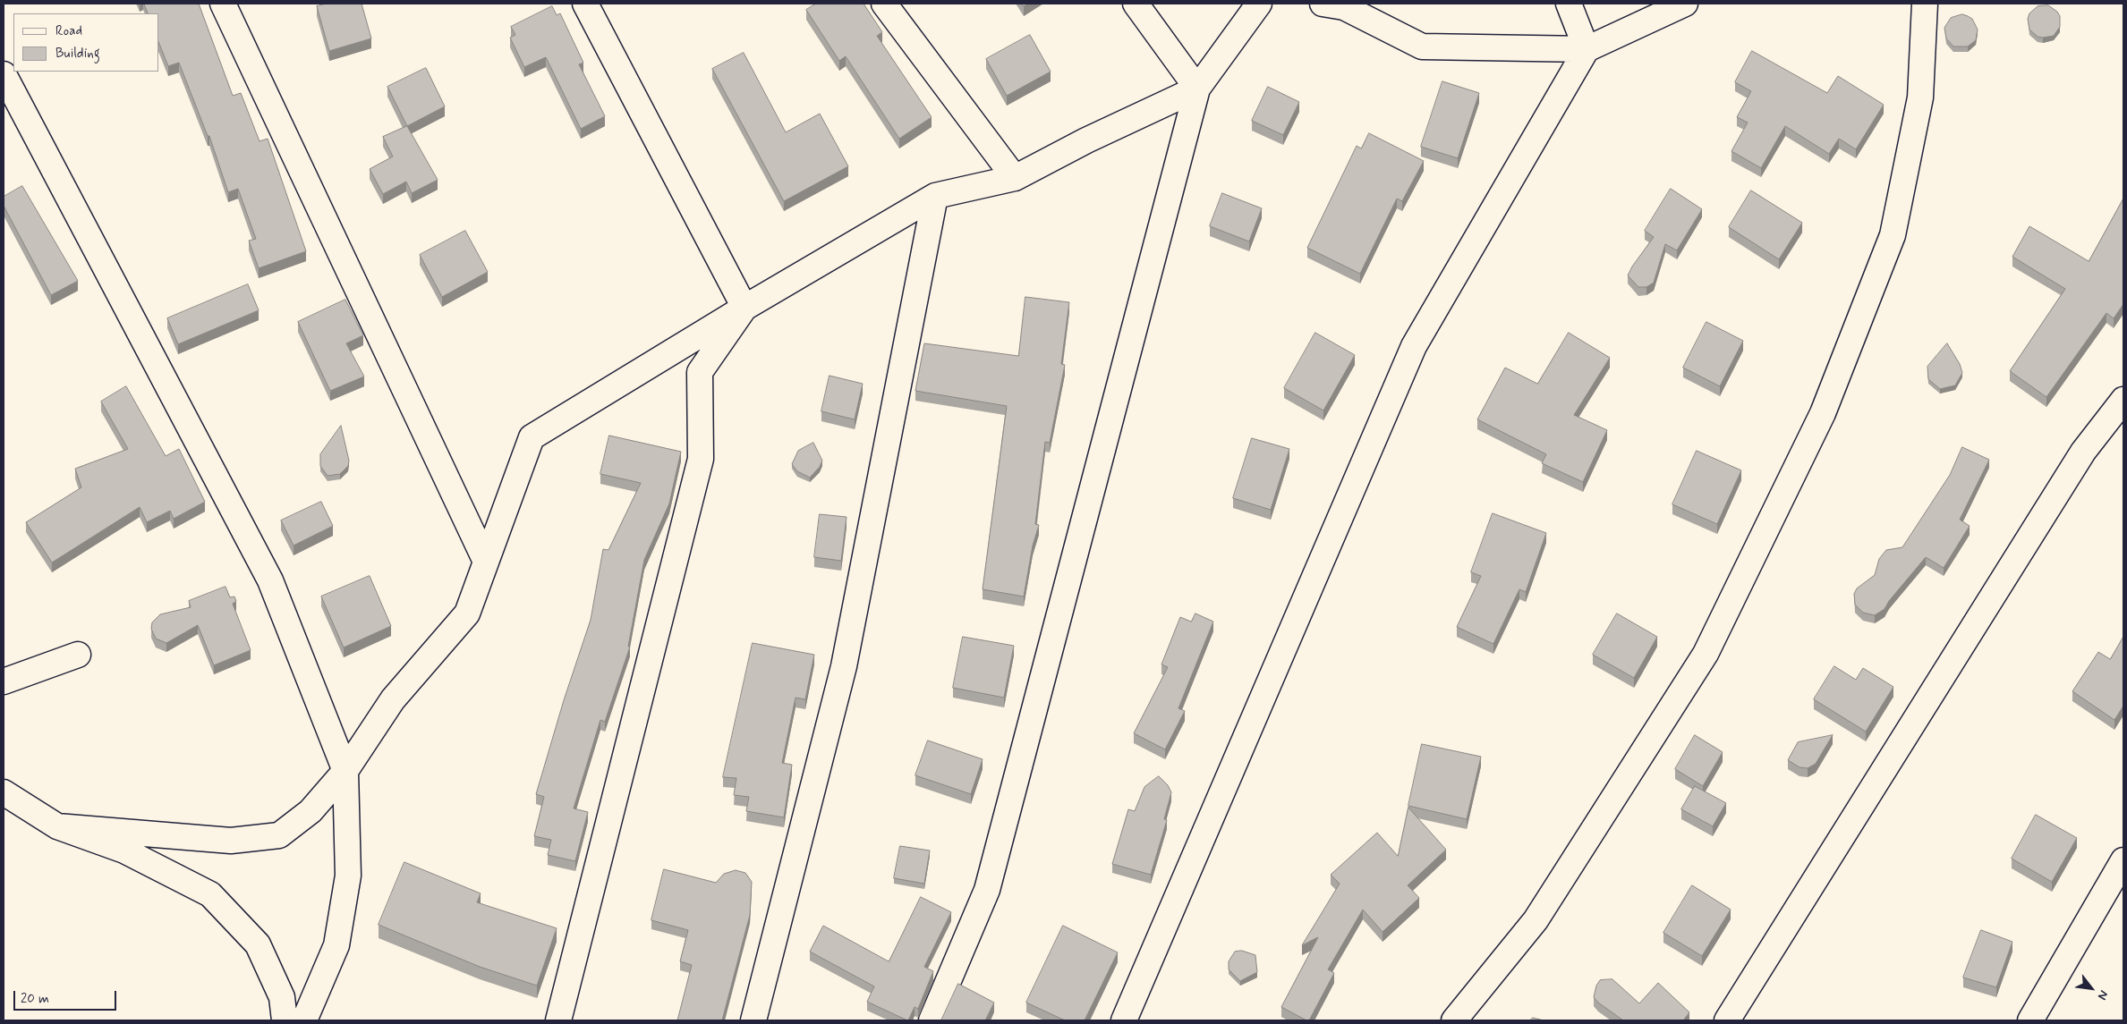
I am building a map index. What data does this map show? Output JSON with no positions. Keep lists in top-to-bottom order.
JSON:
{
  "legend": ["Road", "Building"],
  "scale_bar": "20 m",
  "north": "bottom right"
}
